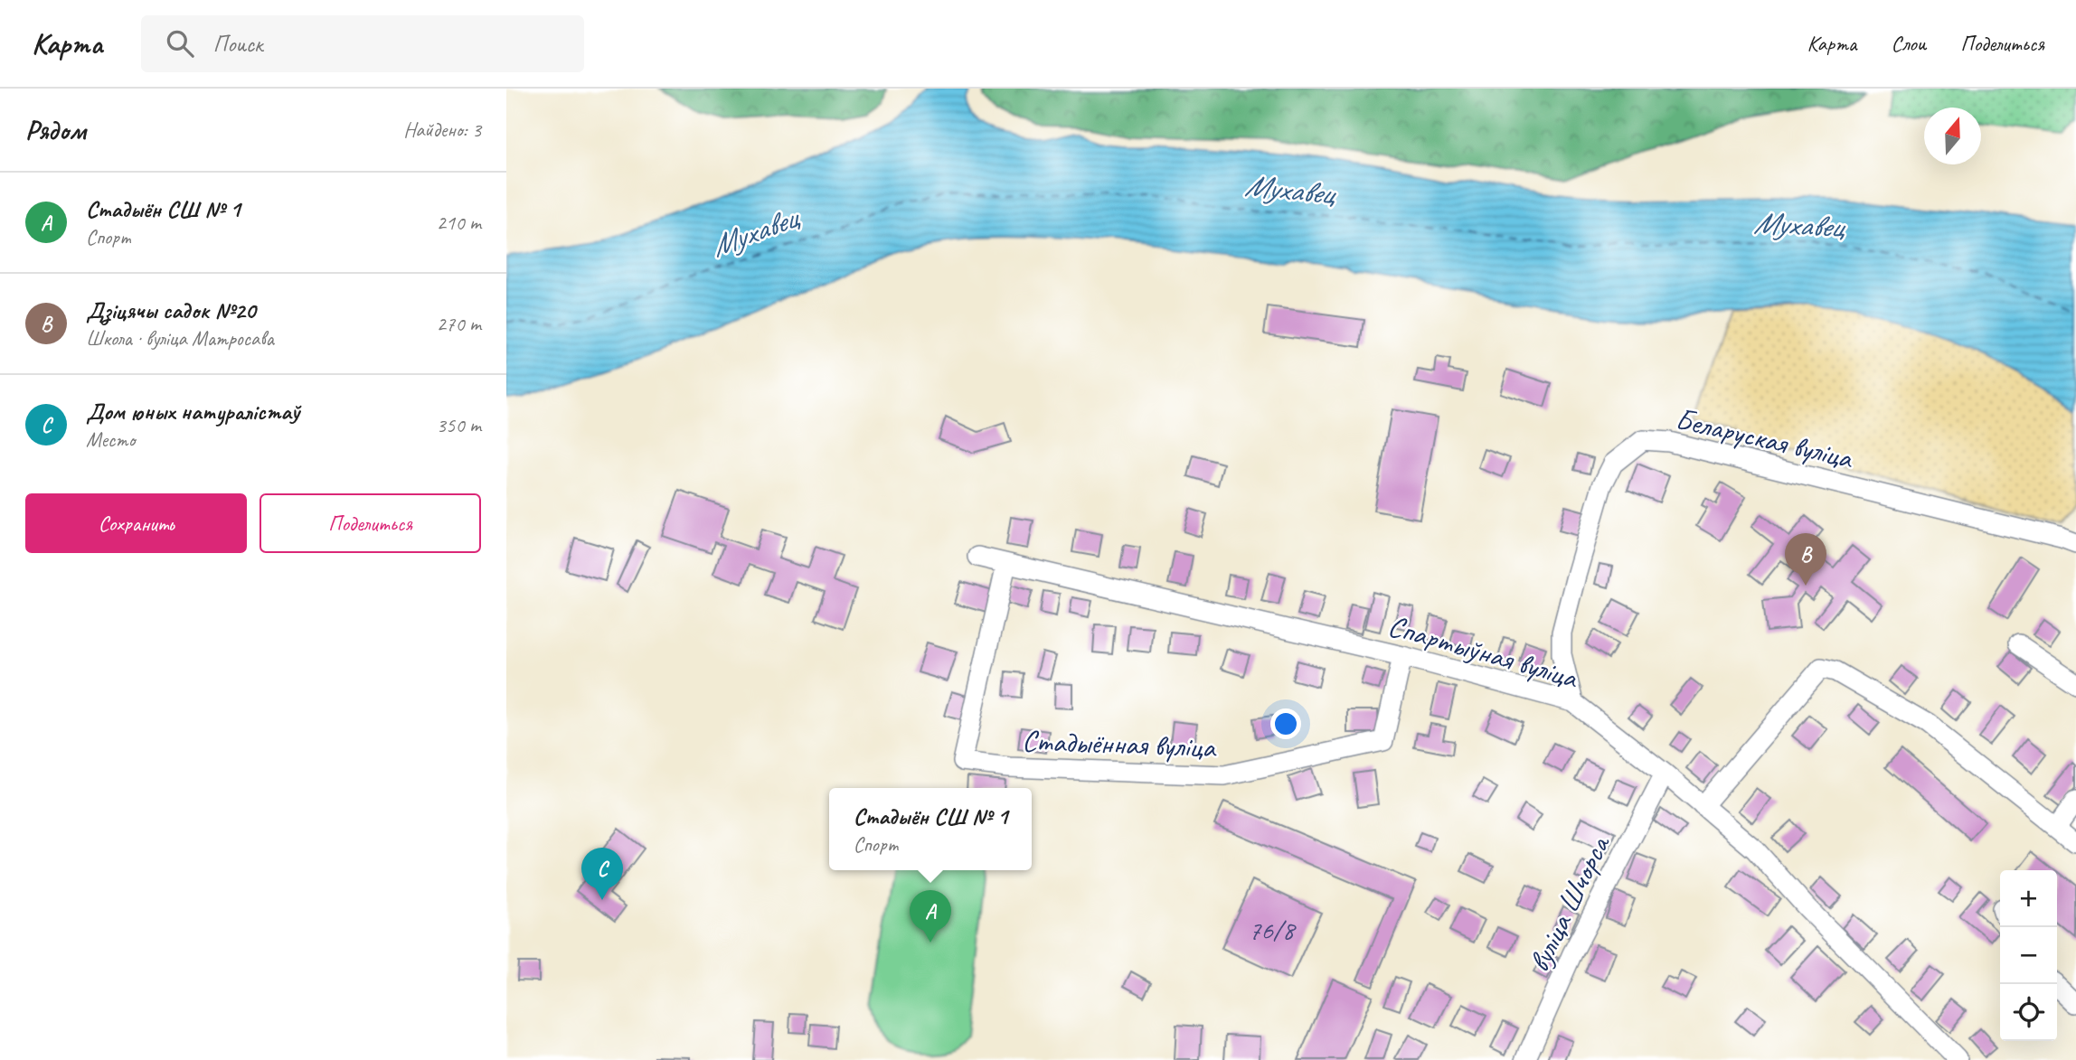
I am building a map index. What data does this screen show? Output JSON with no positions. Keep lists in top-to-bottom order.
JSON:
{
  "streets": {
    "street": [
      "Беларуская вуліца",
      "Спартыўная вуліца",
      "Стадыённая вуліца",
      "вуліца Шчорса"
    ]
  },
  "crossings": [
    ["Беларуская вуліца", "Спартыўная вуліца"],
    ["Спартыўная вуліца", "Стадыённая вуліца"],
    ["Спартыўная вуліца", "вуліца Шчорса"]
  ],
  "water": ["Мухавец"],
  "house_numbers": ["76/8"],
  "north": "top",
  "page": {
    "header": "Карта",
    "search": "Поиск",
    "nav": ["Карта", "Слои", "Поделиться"],
    "heading": ["Рядом", "Найдено: 3"],
    "list": [
      {
        "mark": "A",
        "name": "Стадыён СШ № 1",
        "note": "Спорт",
        "value": "210 m"
      },
      {
        "mark": "B",
        "name": "Дзіцячы садок №20",
        "note": "Школа · вуліца Матросава",
        "value": "270 m"
      },
      {
        "mark": "C",
        "name": "Дом юных натуралістаў",
        "note": "Место",
        "value": "350 m"
      }
    ],
    "buttons": ["Сохранить", "Поделиться"],
    "pins": ["B", "C", "A"],
    "popup": ["Стадыён СШ № 1", "Спорт"],
    "map_buttons": ["+", "−"]
  }
}
